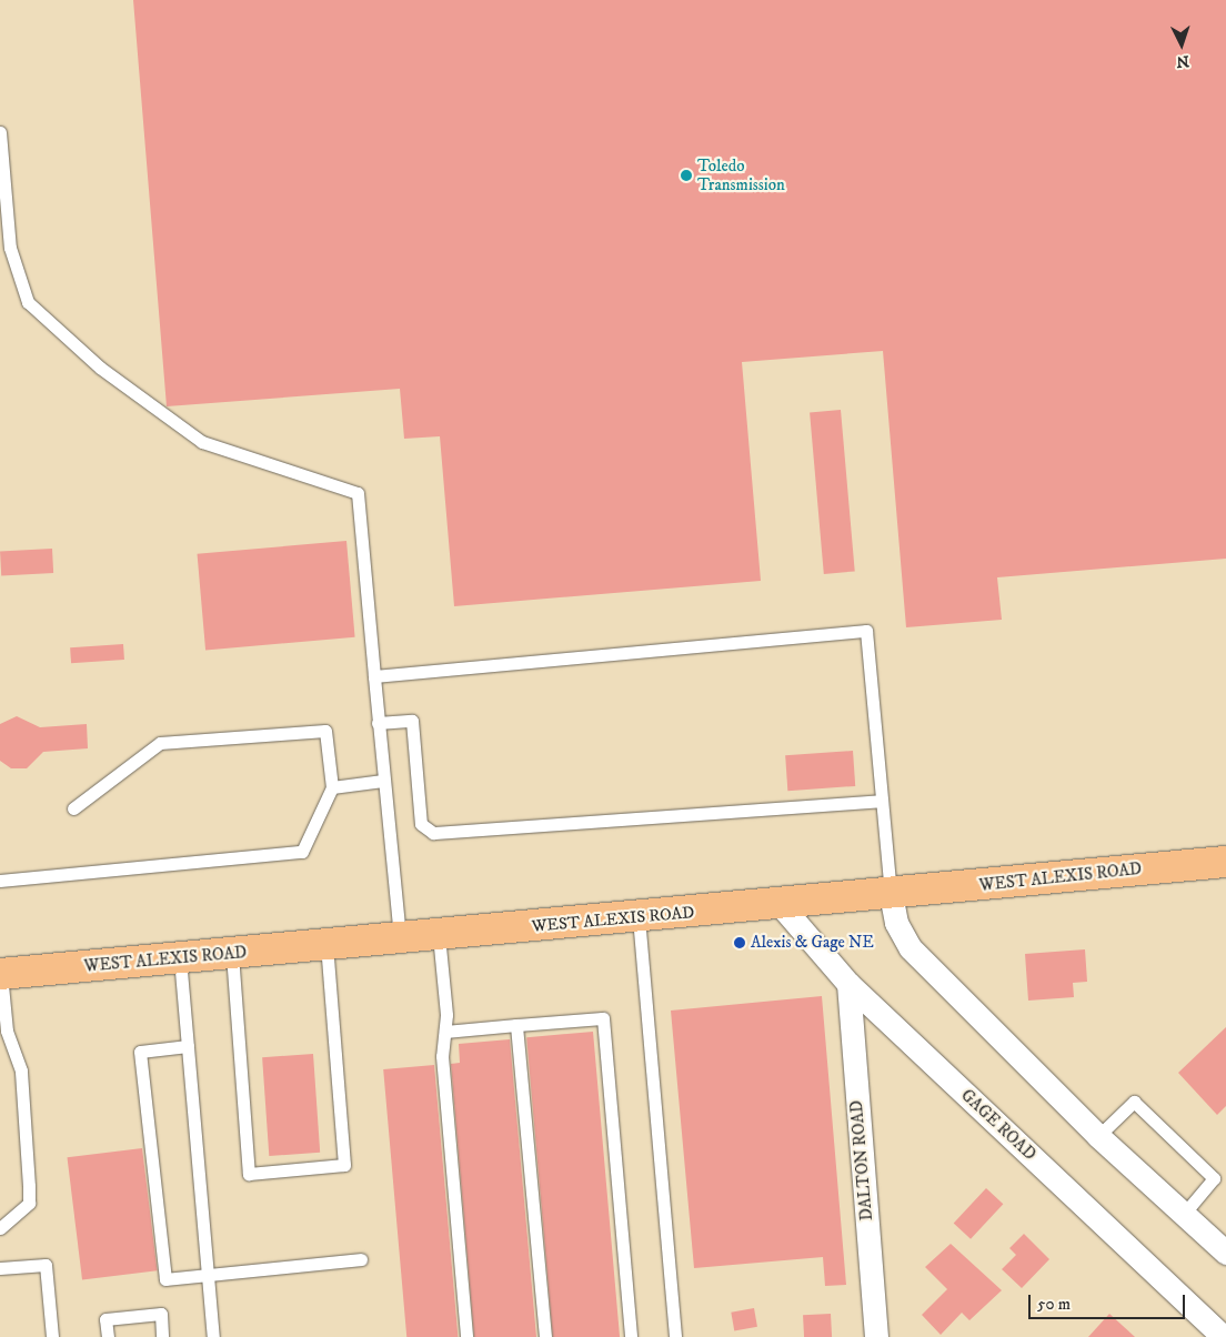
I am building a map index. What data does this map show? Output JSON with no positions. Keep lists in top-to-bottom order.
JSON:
{
  "streets": {
    "main road": ["WEST ALEXIS ROAD"],
    "street": ["GAGE ROAD", "DALTON ROAD"]
  },
  "crossings": [
    ["WEST ALEXIS ROAD", "GAGE ROAD"],
    ["GAGE ROAD", "DALTON ROAD"]
  ],
  "places": ["Toledo Transmission", "Alexis & Gage NE"],
  "scale_bar": "50 m",
  "north": "bottom"
}
